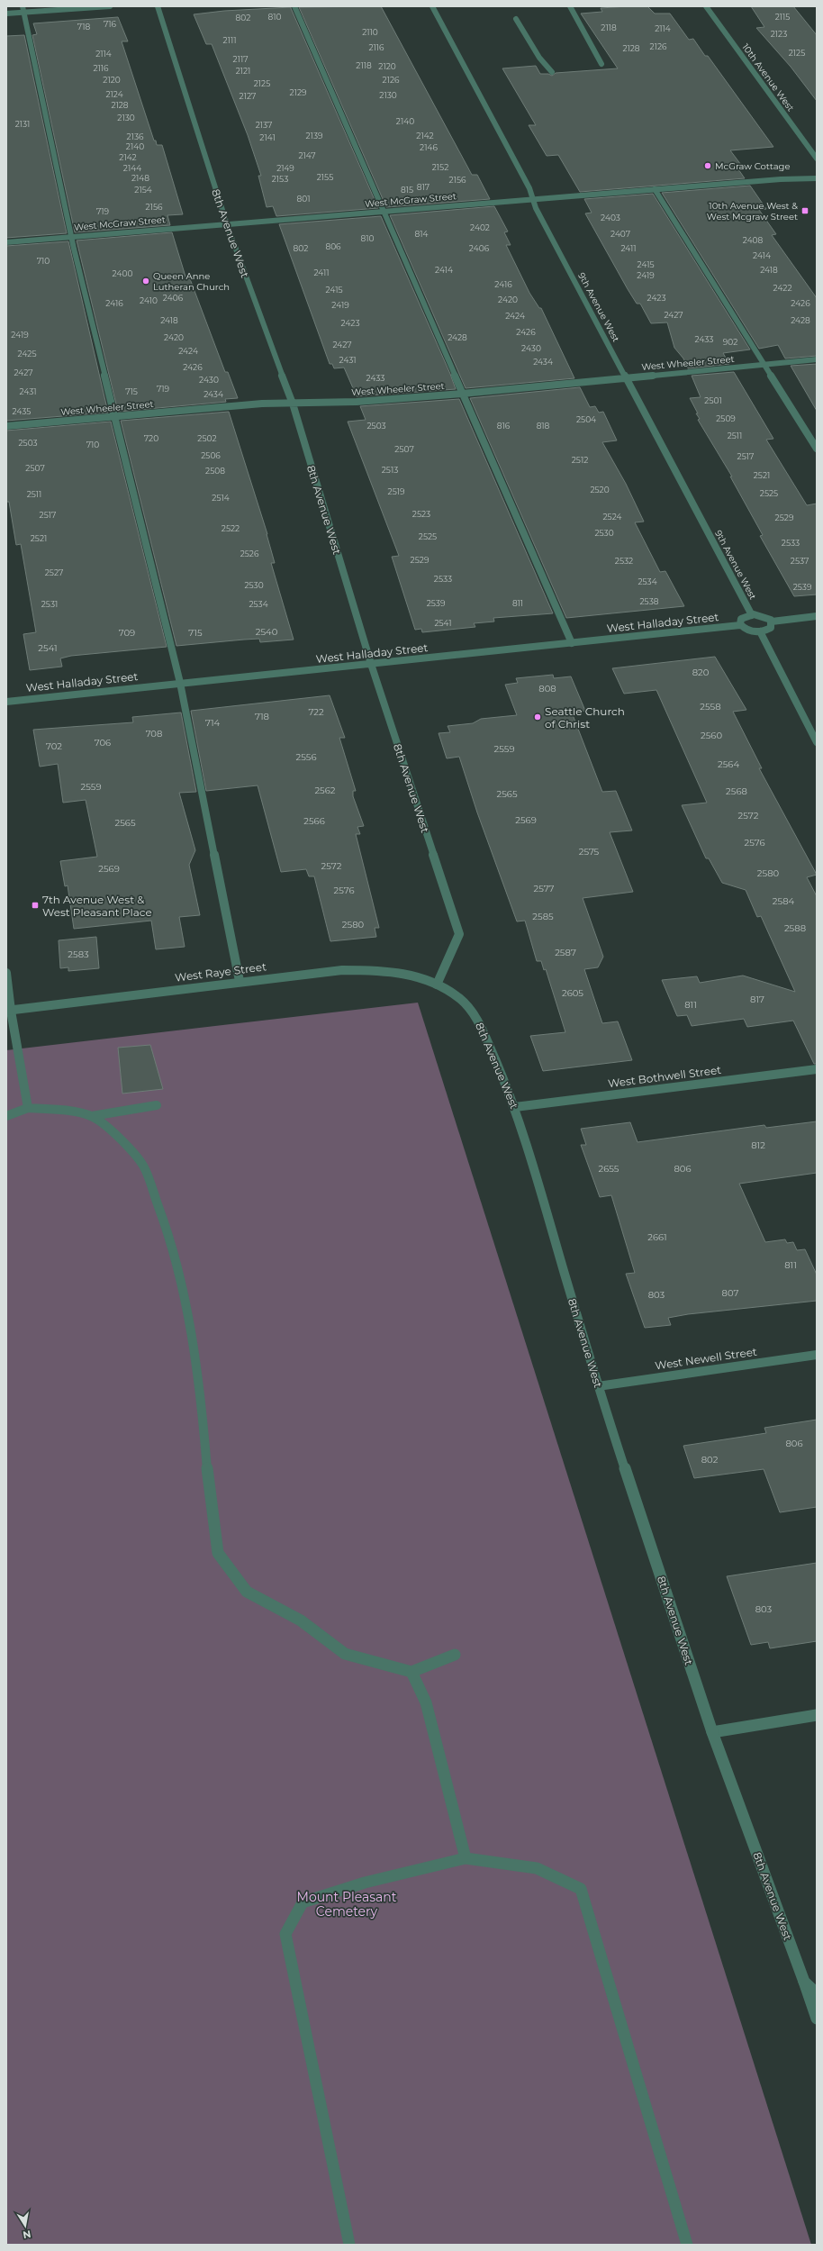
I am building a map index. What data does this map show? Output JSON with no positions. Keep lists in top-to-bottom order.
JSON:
{
  "streets": {
    "street": [
      "10th Avenue West",
      "West McGraw Street",
      "8th Avenue West",
      "9th Avenue West",
      "West Wheeler Street",
      "West Halladay Street",
      "West Raye Street",
      "West Bothwell Street",
      "West Newell Street"
    ]
  },
  "crossings": [
    ["West McGraw Street", "8th Avenue West"],
    ["West McGraw Street", "9th Avenue West"],
    ["8th Avenue West", "West Wheeler Street"],
    ["8th Avenue West", "West Halladay Street"],
    ["8th Avenue West", "West Raye Street"],
    ["8th Avenue West", "West Bothwell Street"],
    ["8th Avenue West", "West Newell Street"],
    ["9th Avenue West", "West Wheeler Street"]
  ],
  "parks": ["Mount Pleasant Cemetery"],
  "places": {
    "other": ["McGraw Cottage", "Queen Anne Lutheran Church", "Seattle Church of Christ"],
    "transit": ["10th Avenue West & West Mcgraw Street", "7th Avenue West & West Pleasant Place"]
  },
  "house_numbers": [
    "810",
    "2115",
    "802",
    "716",
    "718",
    "2118",
    "2114",
    "2110",
    "2123",
    "2111",
    "2126",
    "2116",
    "2128",
    "2125",
    "2114",
    "2117",
    "2118",
    "2120",
    "2116",
    "2121",
    "2120",
    "2126",
    "2125",
    "2129",
    "2124",
    "2130",
    "2127",
    "2128",
    "2130",
    "2140",
    "2131",
    "2137",
    "2139",
    "2142",
    "2136",
    "2141",
    "2140",
    "2146",
    "2147",
    "2142",
    "2152",
    "2144",
    "2149",
    "2155",
    "2148",
    "2153",
    "2156",
    "817",
    "2154",
    "815",
    "801",
    "2156",
    "719",
    "2403",
    "2402",
    "814",
    "2407",
    "810",
    "2408",
    "806",
    "802",
    "2406",
    "2411",
    "2414",
    "710",
    "2415",
    "2414",
    "2418",
    "2411",
    "2400",
    "2419",
    "2416",
    "2422",
    "2415",
    "2406",
    "2423",
    "2420",
    "2410",
    "2416",
    "2426",
    "2419",
    "2427",
    "2424",
    "2418",
    "2428",
    "2423",
    "2426",
    "2419",
    "2420",
    "2428",
    "2433",
    "902",
    "2427",
    "2430",
    "2424",
    "2425",
    "2431",
    "2434",
    "2426",
    "2427",
    "2433",
    "2430",
    "719",
    "2431",
    "715",
    "2434",
    "2501",
    "2435",
    "2509",
    "2504",
    "2503",
    "816",
    "818",
    "2511",
    "720",
    "2502",
    "2503",
    "710",
    "2507",
    "2506",
    "2517",
    "2512",
    "2507",
    "2513",
    "2508",
    "2521",
    "2520",
    "2519",
    "2525",
    "2511",
    "2514",
    "2523",
    "2517",
    "2524",
    "2529",
    "2522",
    "2530",
    "2525",
    "2521",
    "2533",
    "2526",
    "2529",
    "2532",
    "2537",
    "2527",
    "2533",
    "2534",
    "2530",
    "2539",
    "2538",
    "2539",
    "811",
    "2531",
    "2534",
    "2541",
    "2540",
    "709",
    "715",
    "2541",
    "820",
    "808",
    "2558",
    "722",
    "718",
    "714",
    "708",
    "2560",
    "706",
    "702",
    "2559",
    "2556",
    "2564",
    "2559",
    "2562",
    "2568",
    "2565",
    "2572",
    "2569",
    "2566",
    "2565",
    "2576",
    "2575",
    "2572",
    "2569",
    "2580",
    "2577",
    "2576",
    "2584",
    "2585",
    "2580",
    "2588",
    "2587",
    "2583",
    "2605",
    "817",
    "811",
    "812",
    "2655",
    "806",
    "2661",
    "811",
    "807",
    "803",
    "806",
    "802",
    "803"
  ],
  "north": "bottom"
}
